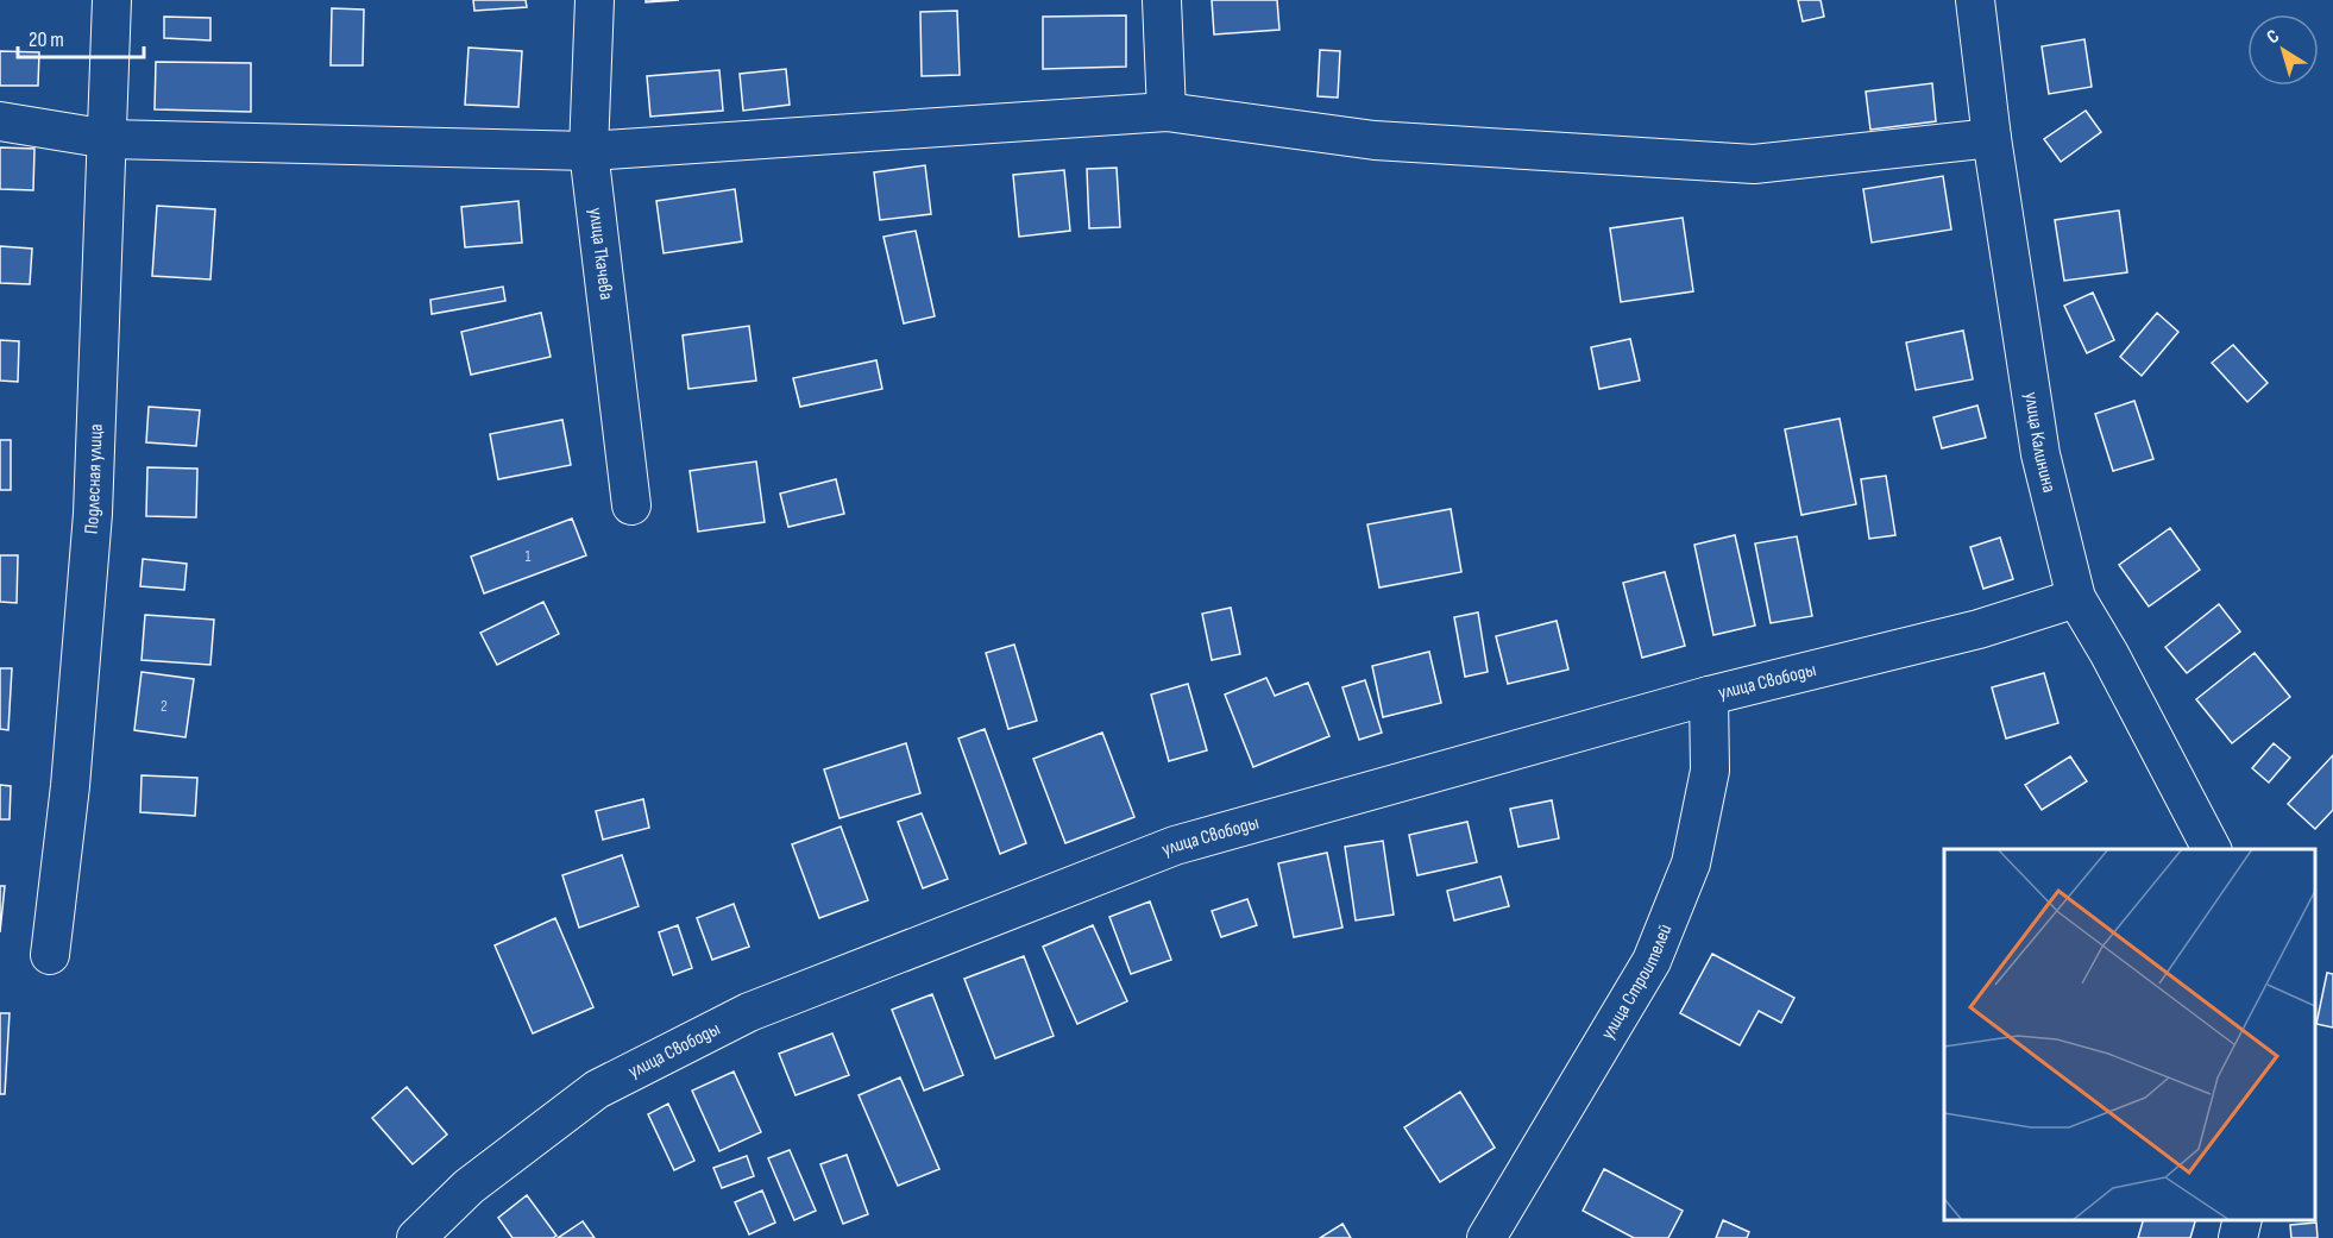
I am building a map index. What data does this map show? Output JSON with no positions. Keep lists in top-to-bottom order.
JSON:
{
  "streets": {
    "street": [
      "улица Ткачева",
      "улица Калинина",
      "Подлесная улица",
      "улица Свободы",
      "улица Строителей"
    ]
  },
  "crossings": [
    ["улица Калинина", "улица Свободы"],
    ["улица Свободы", "улица Строителей"]
  ],
  "house_numbers": ["1", "2"],
  "scale_bar": "20 m",
  "north": "top left"
}
